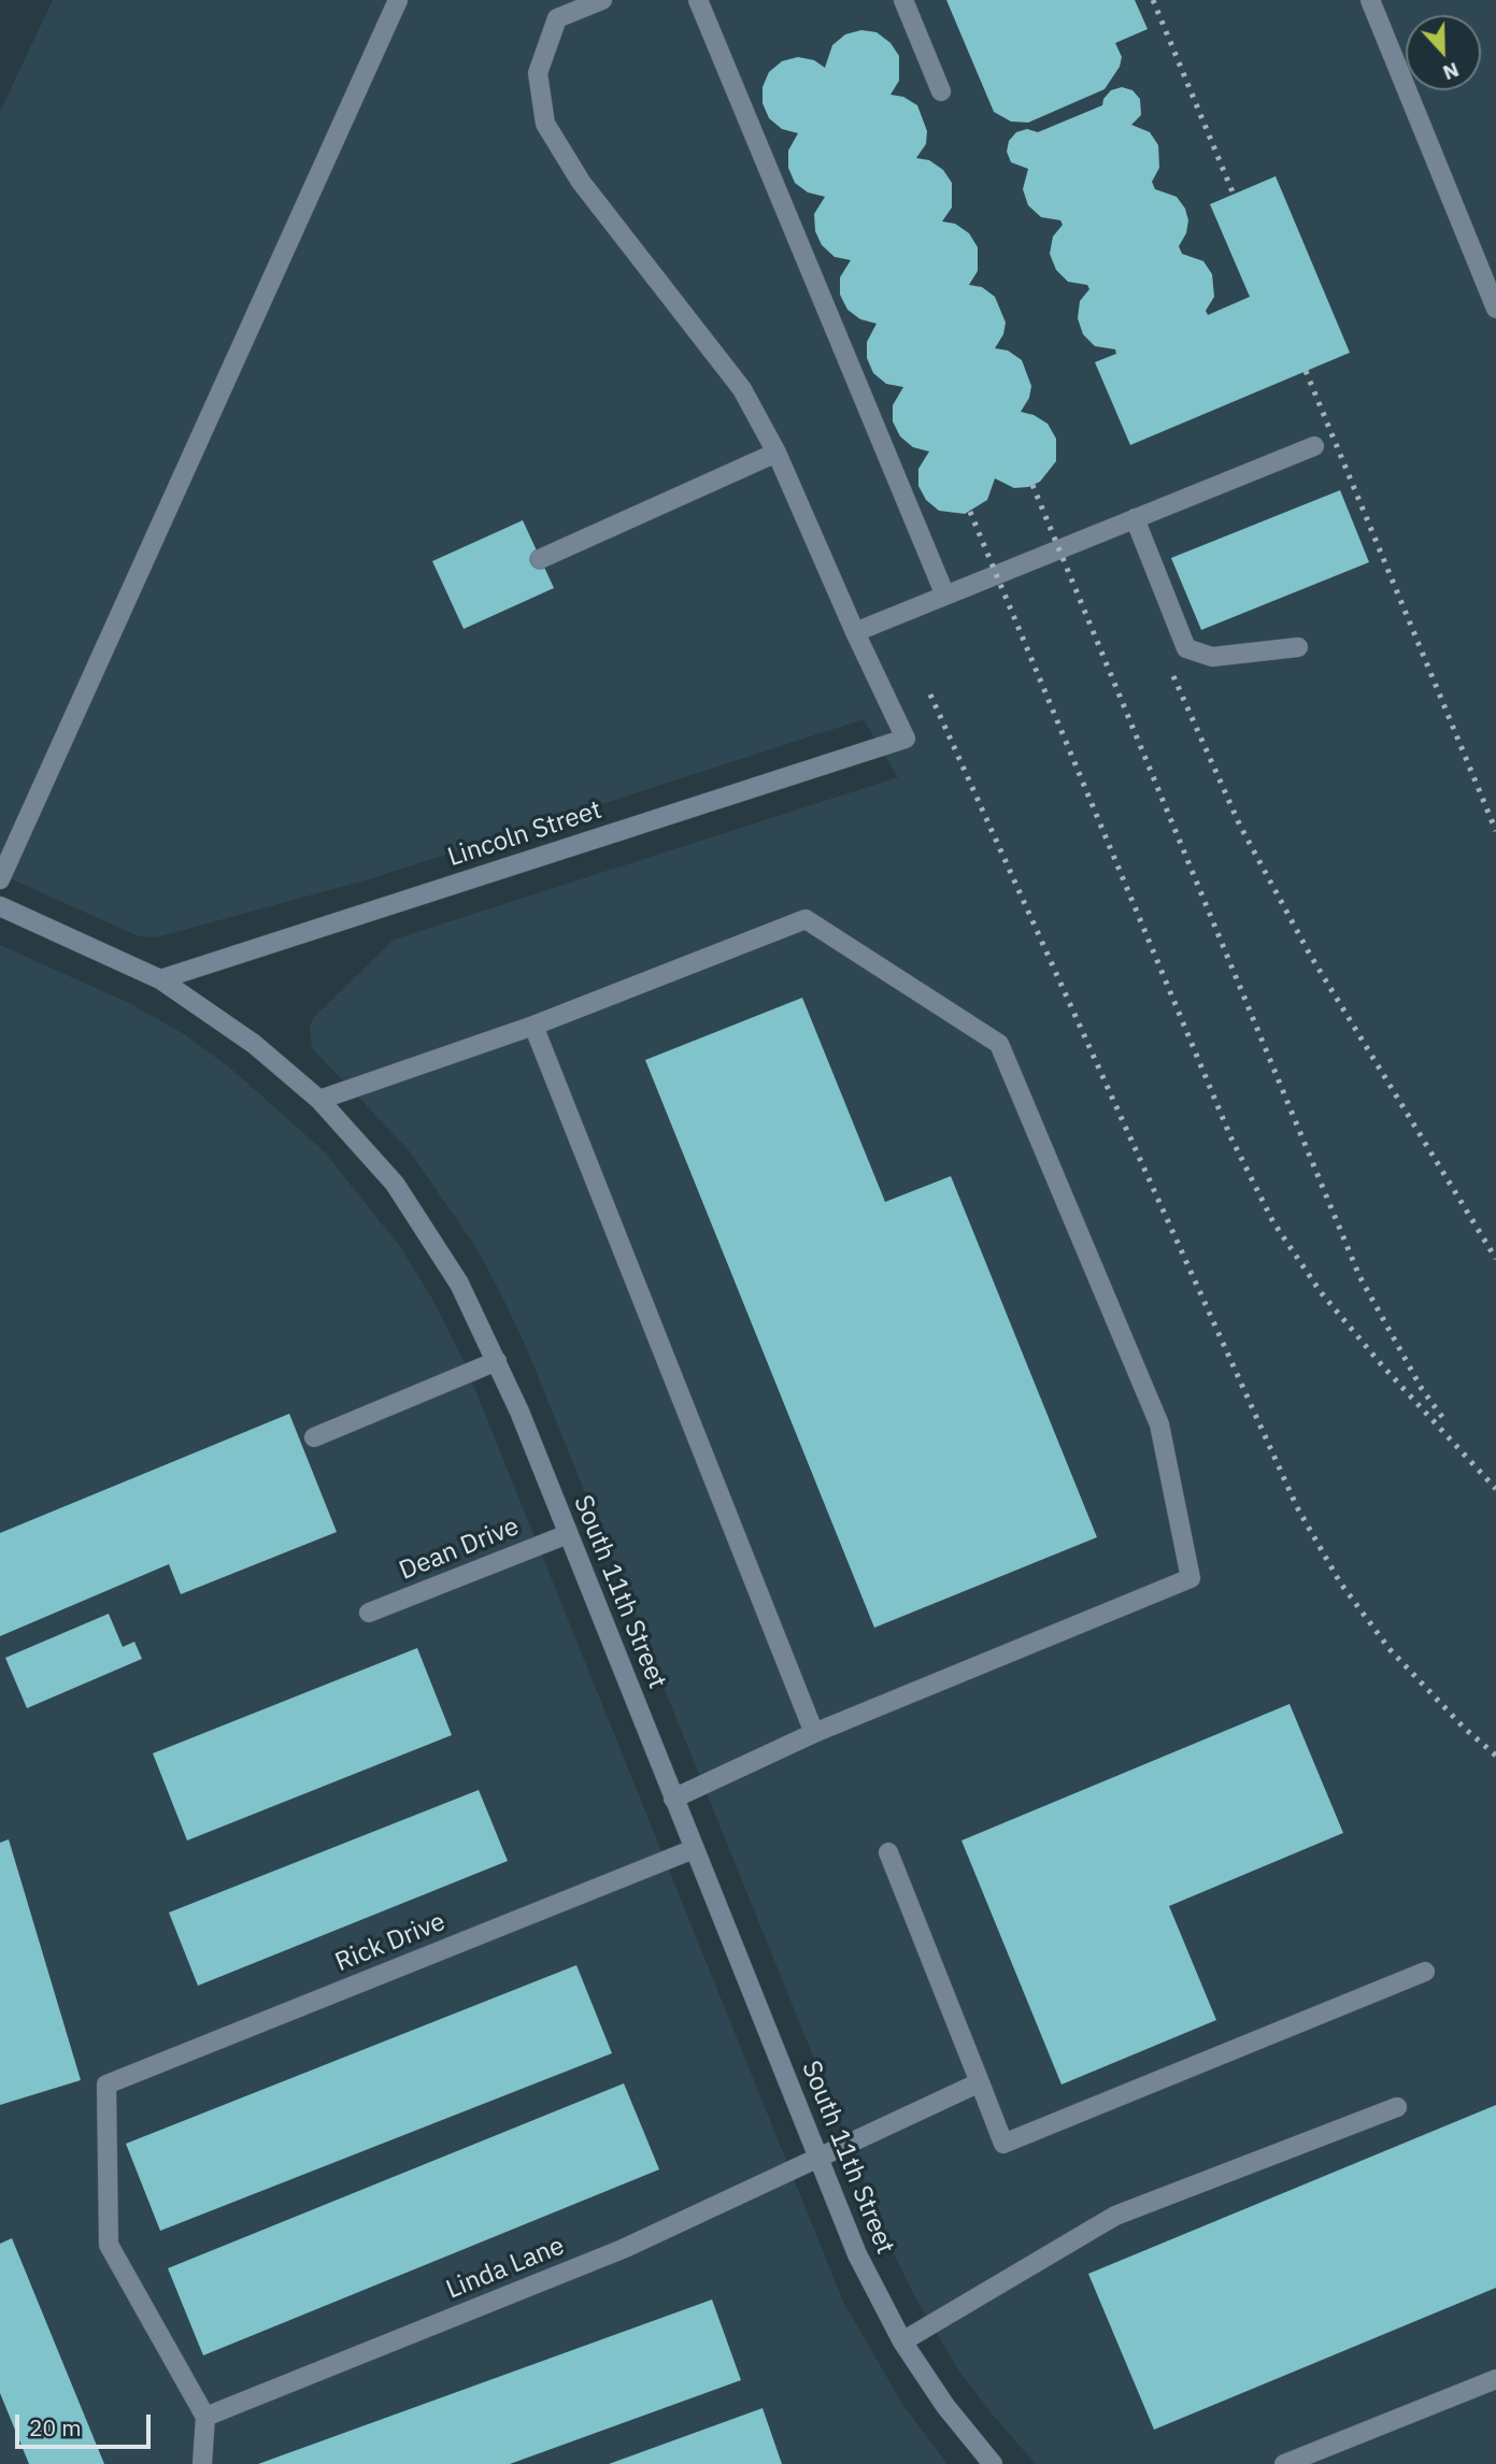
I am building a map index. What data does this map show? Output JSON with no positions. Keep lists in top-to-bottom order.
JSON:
{
  "streets": {
    "street": [
      "Lincoln Street",
      "Dean Drive",
      "South 11th Street",
      "Rick Drive",
      "Linda Lane"
    ]
  },
  "crossings": [
    ["Lincoln Street", "South 11th Street"],
    ["Dean Drive", "South 11th Street"],
    ["South 11th Street", "Rick Drive"],
    ["South 11th Street", "Linda Lane"],
    ["Rick Drive", "Linda Lane"]
  ],
  "scale_bar": "20 m",
  "north": "bottom"
}
